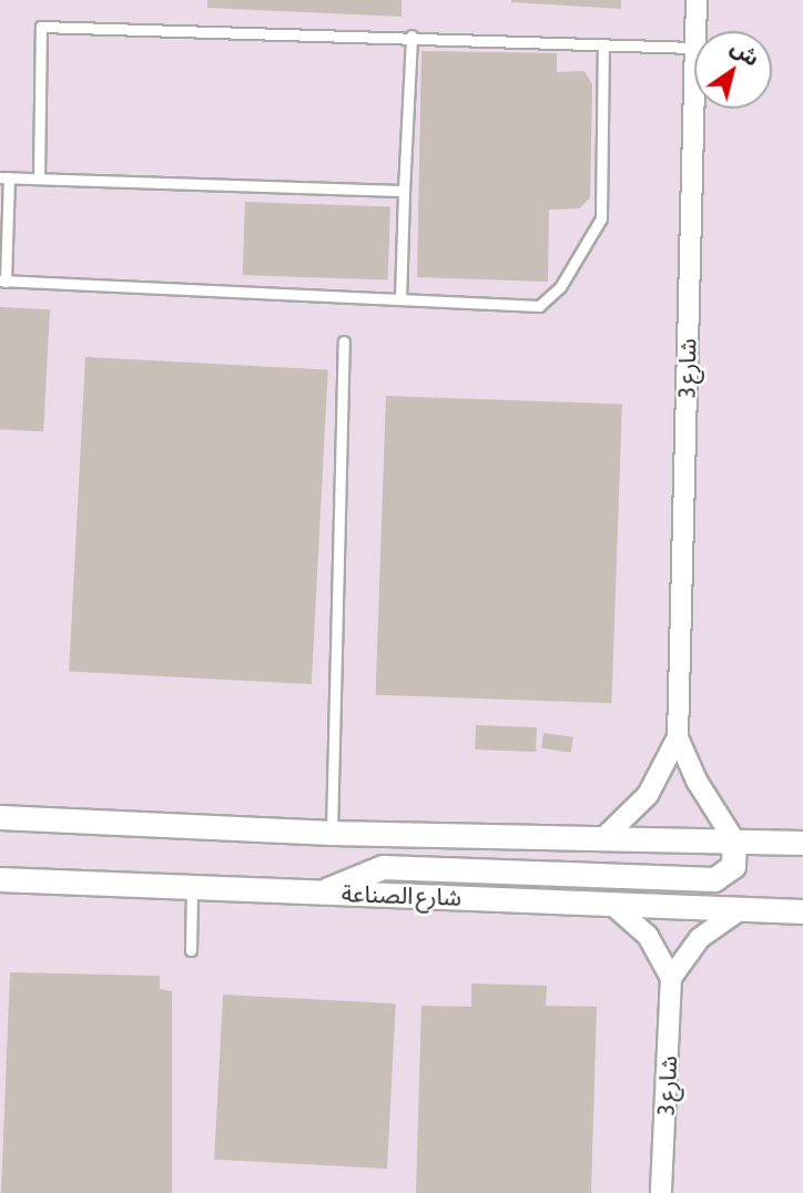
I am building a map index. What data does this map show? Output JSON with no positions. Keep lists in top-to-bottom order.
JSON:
{
  "streets": {
    "street": ["شارع 3", "شارع الصناعة"]
  },
  "north": "top right"
}
